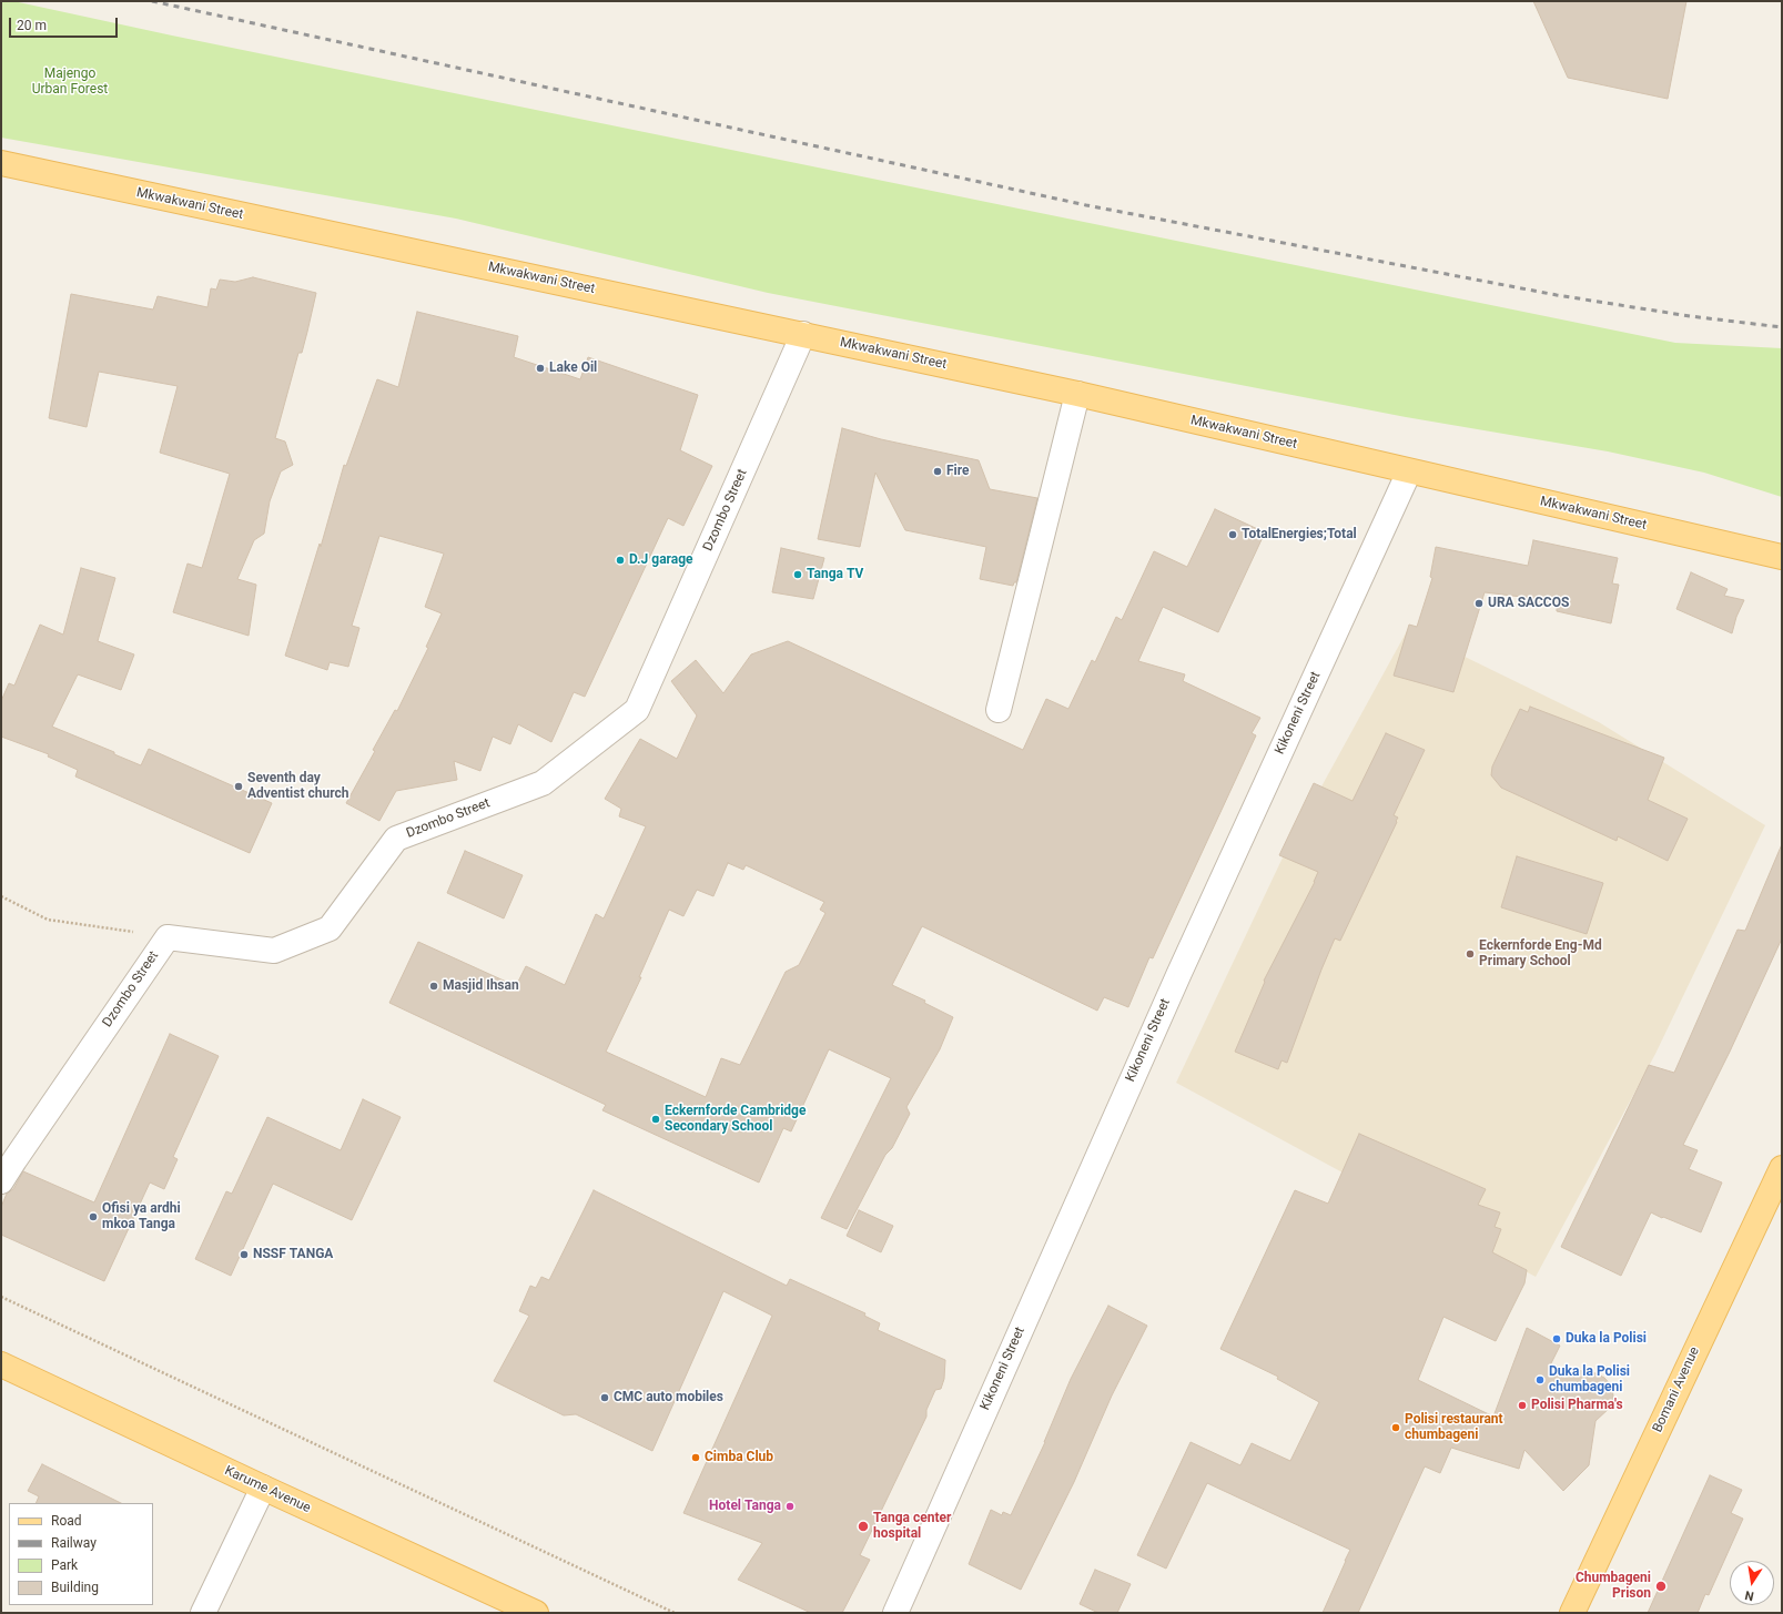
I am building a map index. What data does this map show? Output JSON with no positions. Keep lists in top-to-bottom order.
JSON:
{
  "streets": {
    "main road": ["Mkwakwani Street", "Bomani Avenue", "Karume Avenue"],
    "street": ["Dzombo Street", "Kikoneni Street"]
  },
  "crossings": [
    ["Mkwakwani Street", "Dzombo Street"],
    ["Mkwakwani Street", "Kikoneni Street"]
  ],
  "parks": ["Majengo Urban Forest"],
  "places": [
    "Lake Oil",
    "Fire",
    "TotalEnergies;Total",
    "D.J garage",
    "Tanga TV",
    "URA SACCOS",
    "Seventh day Adventist church",
    "Eckernforde Eng-Md Primary School",
    "Masjid Ihsan",
    "Eckernforde Cambridge Secondary School",
    "Ofisi ya ardhi mkoa Tanga",
    "NSSF TANGA",
    "Duka la Polisi",
    "Duka la Polisi chumbageni",
    "CMC auto mobiles",
    "Polisi Pharma's",
    "Polisi restaurant chumbageni",
    "Cimba Club",
    "Hotel Tanga",
    "Tanga center hospital",
    "Chumbageni Prison"
  ],
  "legend": [
    "Road",
    "Railway",
    "Park",
    "Building"
  ],
  "scale_bar": "20 m",
  "north": "bottom"
}
